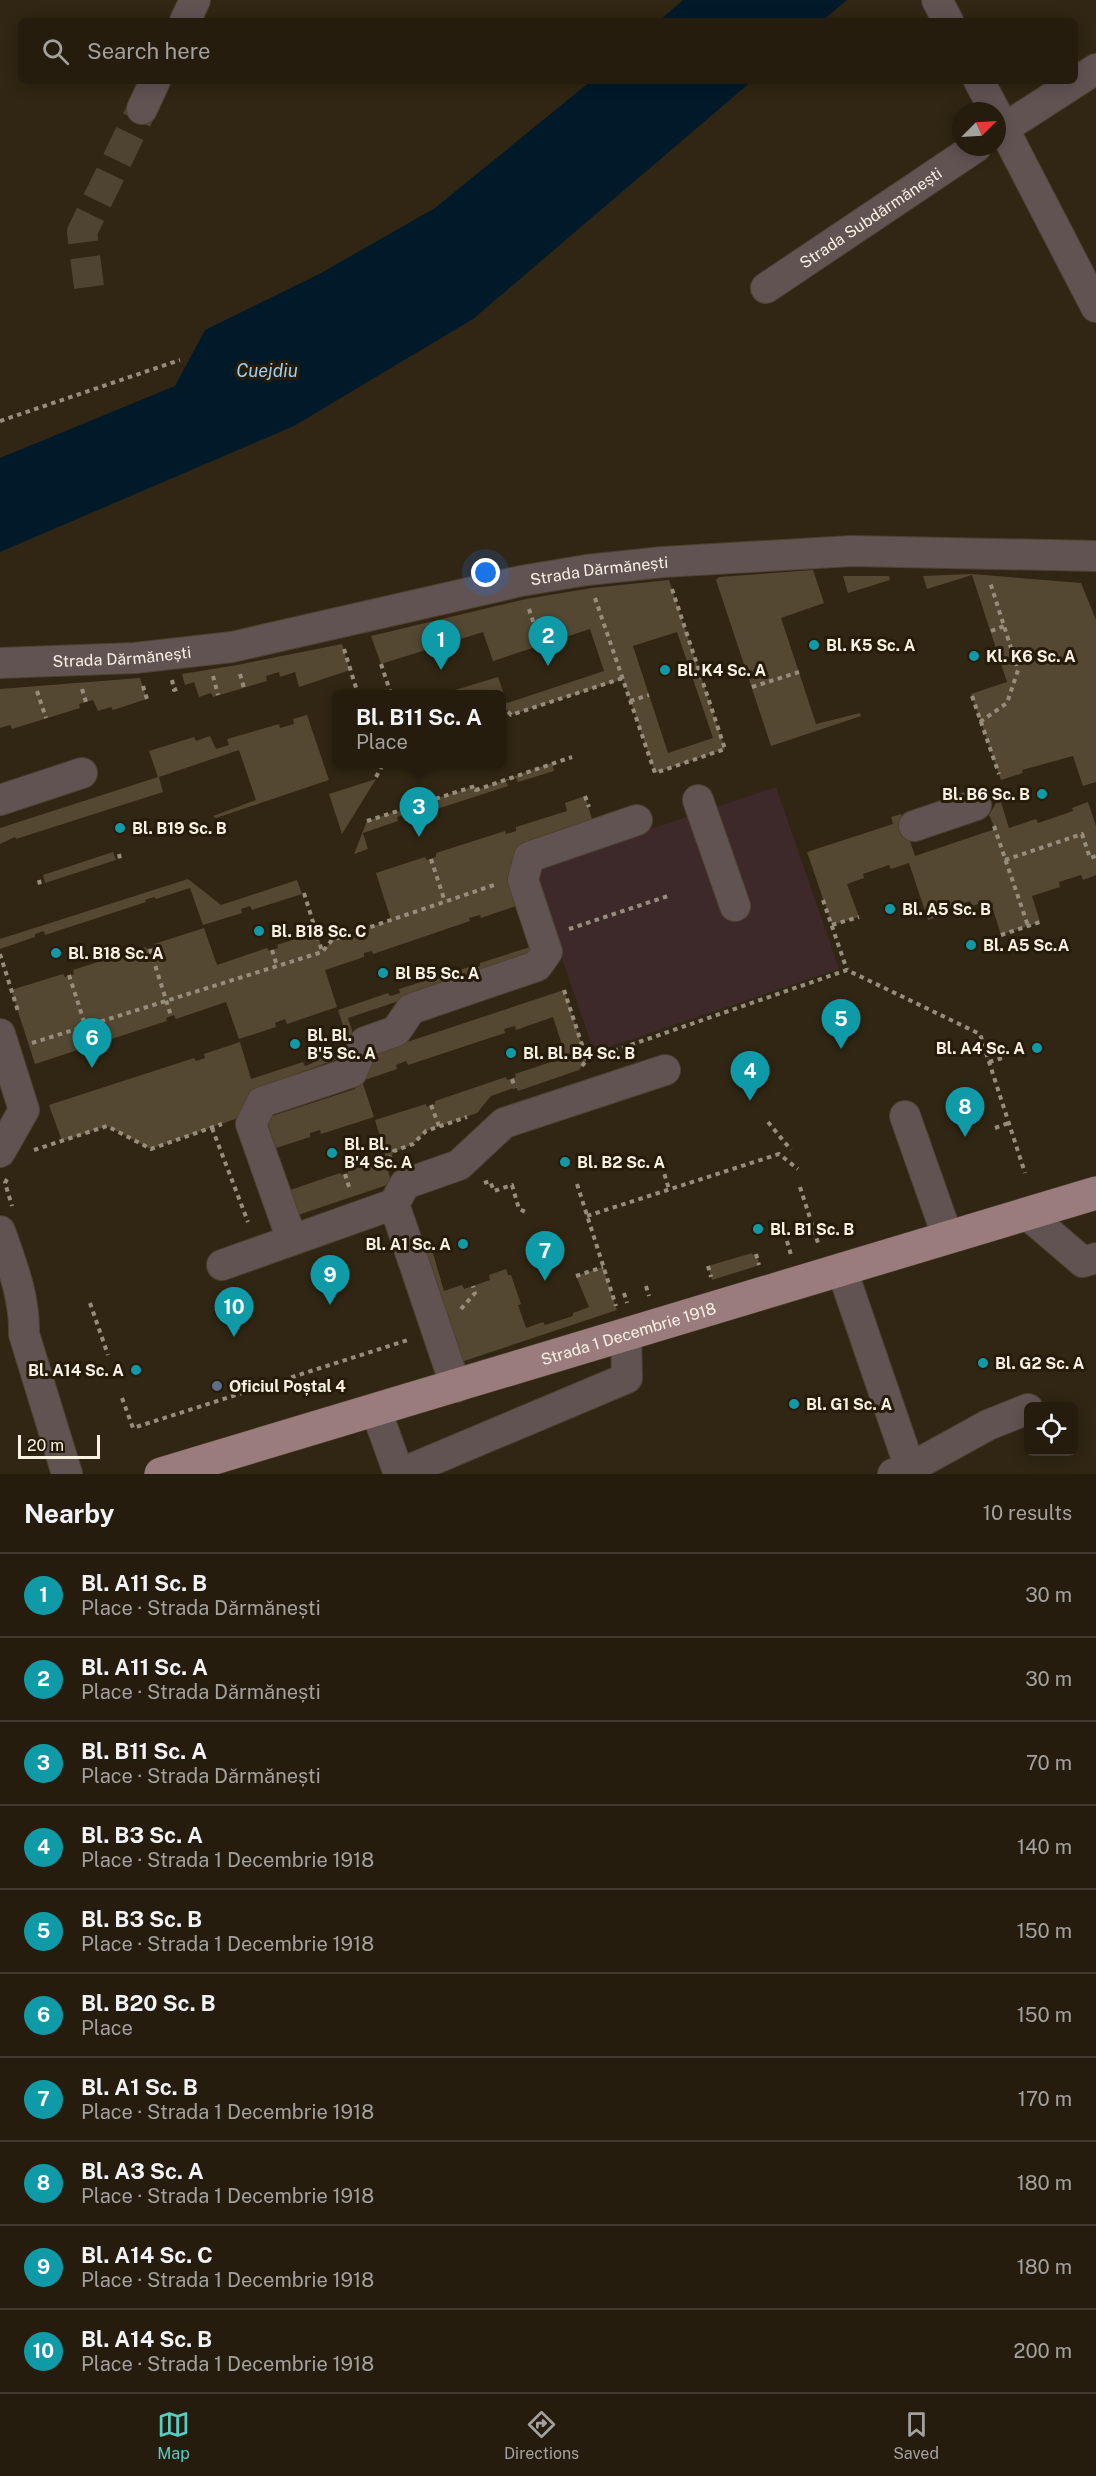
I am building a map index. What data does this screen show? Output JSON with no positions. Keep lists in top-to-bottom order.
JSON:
{
  "streets": {
    "main road": ["Strada 1 Decembrie 1918"],
    "street": ["Strada Subdărmănești", "Strada Dărmănești"]
  },
  "water": ["Cuejdiu"],
  "places": [
    "Bl. K5 Sc. A",
    "Kl. K6 Sc. A",
    "Bl. K4 Sc. A",
    "Bl. B6 Sc. B",
    "Bl. B19 Sc. B",
    "Bl. A5 Sc. B",
    "Bl. B18 Sc. C",
    "Bl. A5 Sc.A",
    "Bl. B18 Sc. A",
    "Bl B5 Sc. A",
    "Bl. Bl. B'5 Sc. A",
    "Bl. A4 Sc. A",
    "Bl. Bl. B4 Sc. B",
    "Bl. Bl. B'4 Sc. A",
    "Bl. B2 Sc. A",
    "Bl. B1 Sc. B",
    "Bl. A1 Sc. A",
    "Bl. G2 Sc. A",
    "Bl. A14 Sc. A",
    "Oficiul Poștal 4",
    "Bl. G1 Sc. A"
  ],
  "scale_bar": "20 m",
  "north": "top right",
  "page": {
    "search": "Search here",
    "pins": [
      "2",
      "1",
      "3",
      "5",
      "6",
      "4",
      "8",
      "7",
      "9",
      "10"
    ],
    "popup": ["Bl. B11 Sc. A", "Place"],
    "scale": "20 m",
    "heading": ["Nearby", "10 results"],
    "list": [
      {
        "mark": "1",
        "name": "Bl. A11 Sc. B",
        "note": "Place · Strada Dărmănești",
        "value": "30 m"
      },
      {
        "mark": "2",
        "name": "Bl. A11 Sc. A",
        "note": "Place · Strada Dărmănești",
        "value": "30 m"
      },
      {
        "mark": "3",
        "name": "Bl. B11 Sc. A",
        "note": "Place · Strada Dărmănești",
        "value": "70 m"
      },
      {
        "mark": "4",
        "name": "Bl. B3 Sc. A",
        "note": "Place · Strada 1 Decembrie 1918",
        "value": "140 m"
      },
      {
        "mark": "5",
        "name": "Bl. B3 Sc. B",
        "note": "Place · Strada 1 Decembrie 1918",
        "value": "150 m"
      },
      {
        "mark": "6",
        "name": "Bl. B20 Sc. B",
        "note": "Place",
        "value": "150 m"
      },
      {
        "mark": "7",
        "name": "Bl. A1 Sc. B",
        "note": "Place · Strada 1 Decembrie 1918",
        "value": "170 m"
      },
      {
        "mark": "8",
        "name": "Bl. A3 Sc. A",
        "note": "Place · Strada 1 Decembrie 1918",
        "value": "180 m"
      },
      {
        "mark": "9",
        "name": "Bl. A14 Sc. C",
        "note": "Place · Strada 1 Decembrie 1918",
        "value": "180 m"
      },
      {
        "mark": "10",
        "name": "Bl. A14 Sc. B",
        "note": "Place · Strada 1 Decembrie 1918",
        "value": "200 m"
      }
    ],
    "nav": ["Map", "Directions", "Saved"]
  }
}
